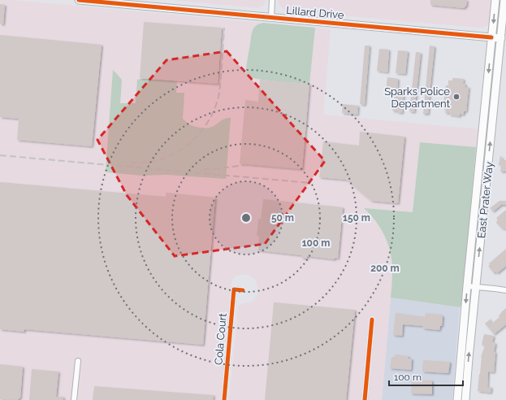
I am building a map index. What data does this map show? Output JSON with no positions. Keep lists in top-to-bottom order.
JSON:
{
  "streets": {
    "main road": ["Lillard Drive", "East Prater Way"],
    "street": ["Cola Court"]
  },
  "crossings": [
    ["Lillard Drive", "East Prater Way"]
  ],
  "places": ["Sparks Police Department"],
  "scale_bar": "100 m",
  "rings": [
    "50 m",
    "150 m",
    "100 m",
    "200 m"
  ]
}
